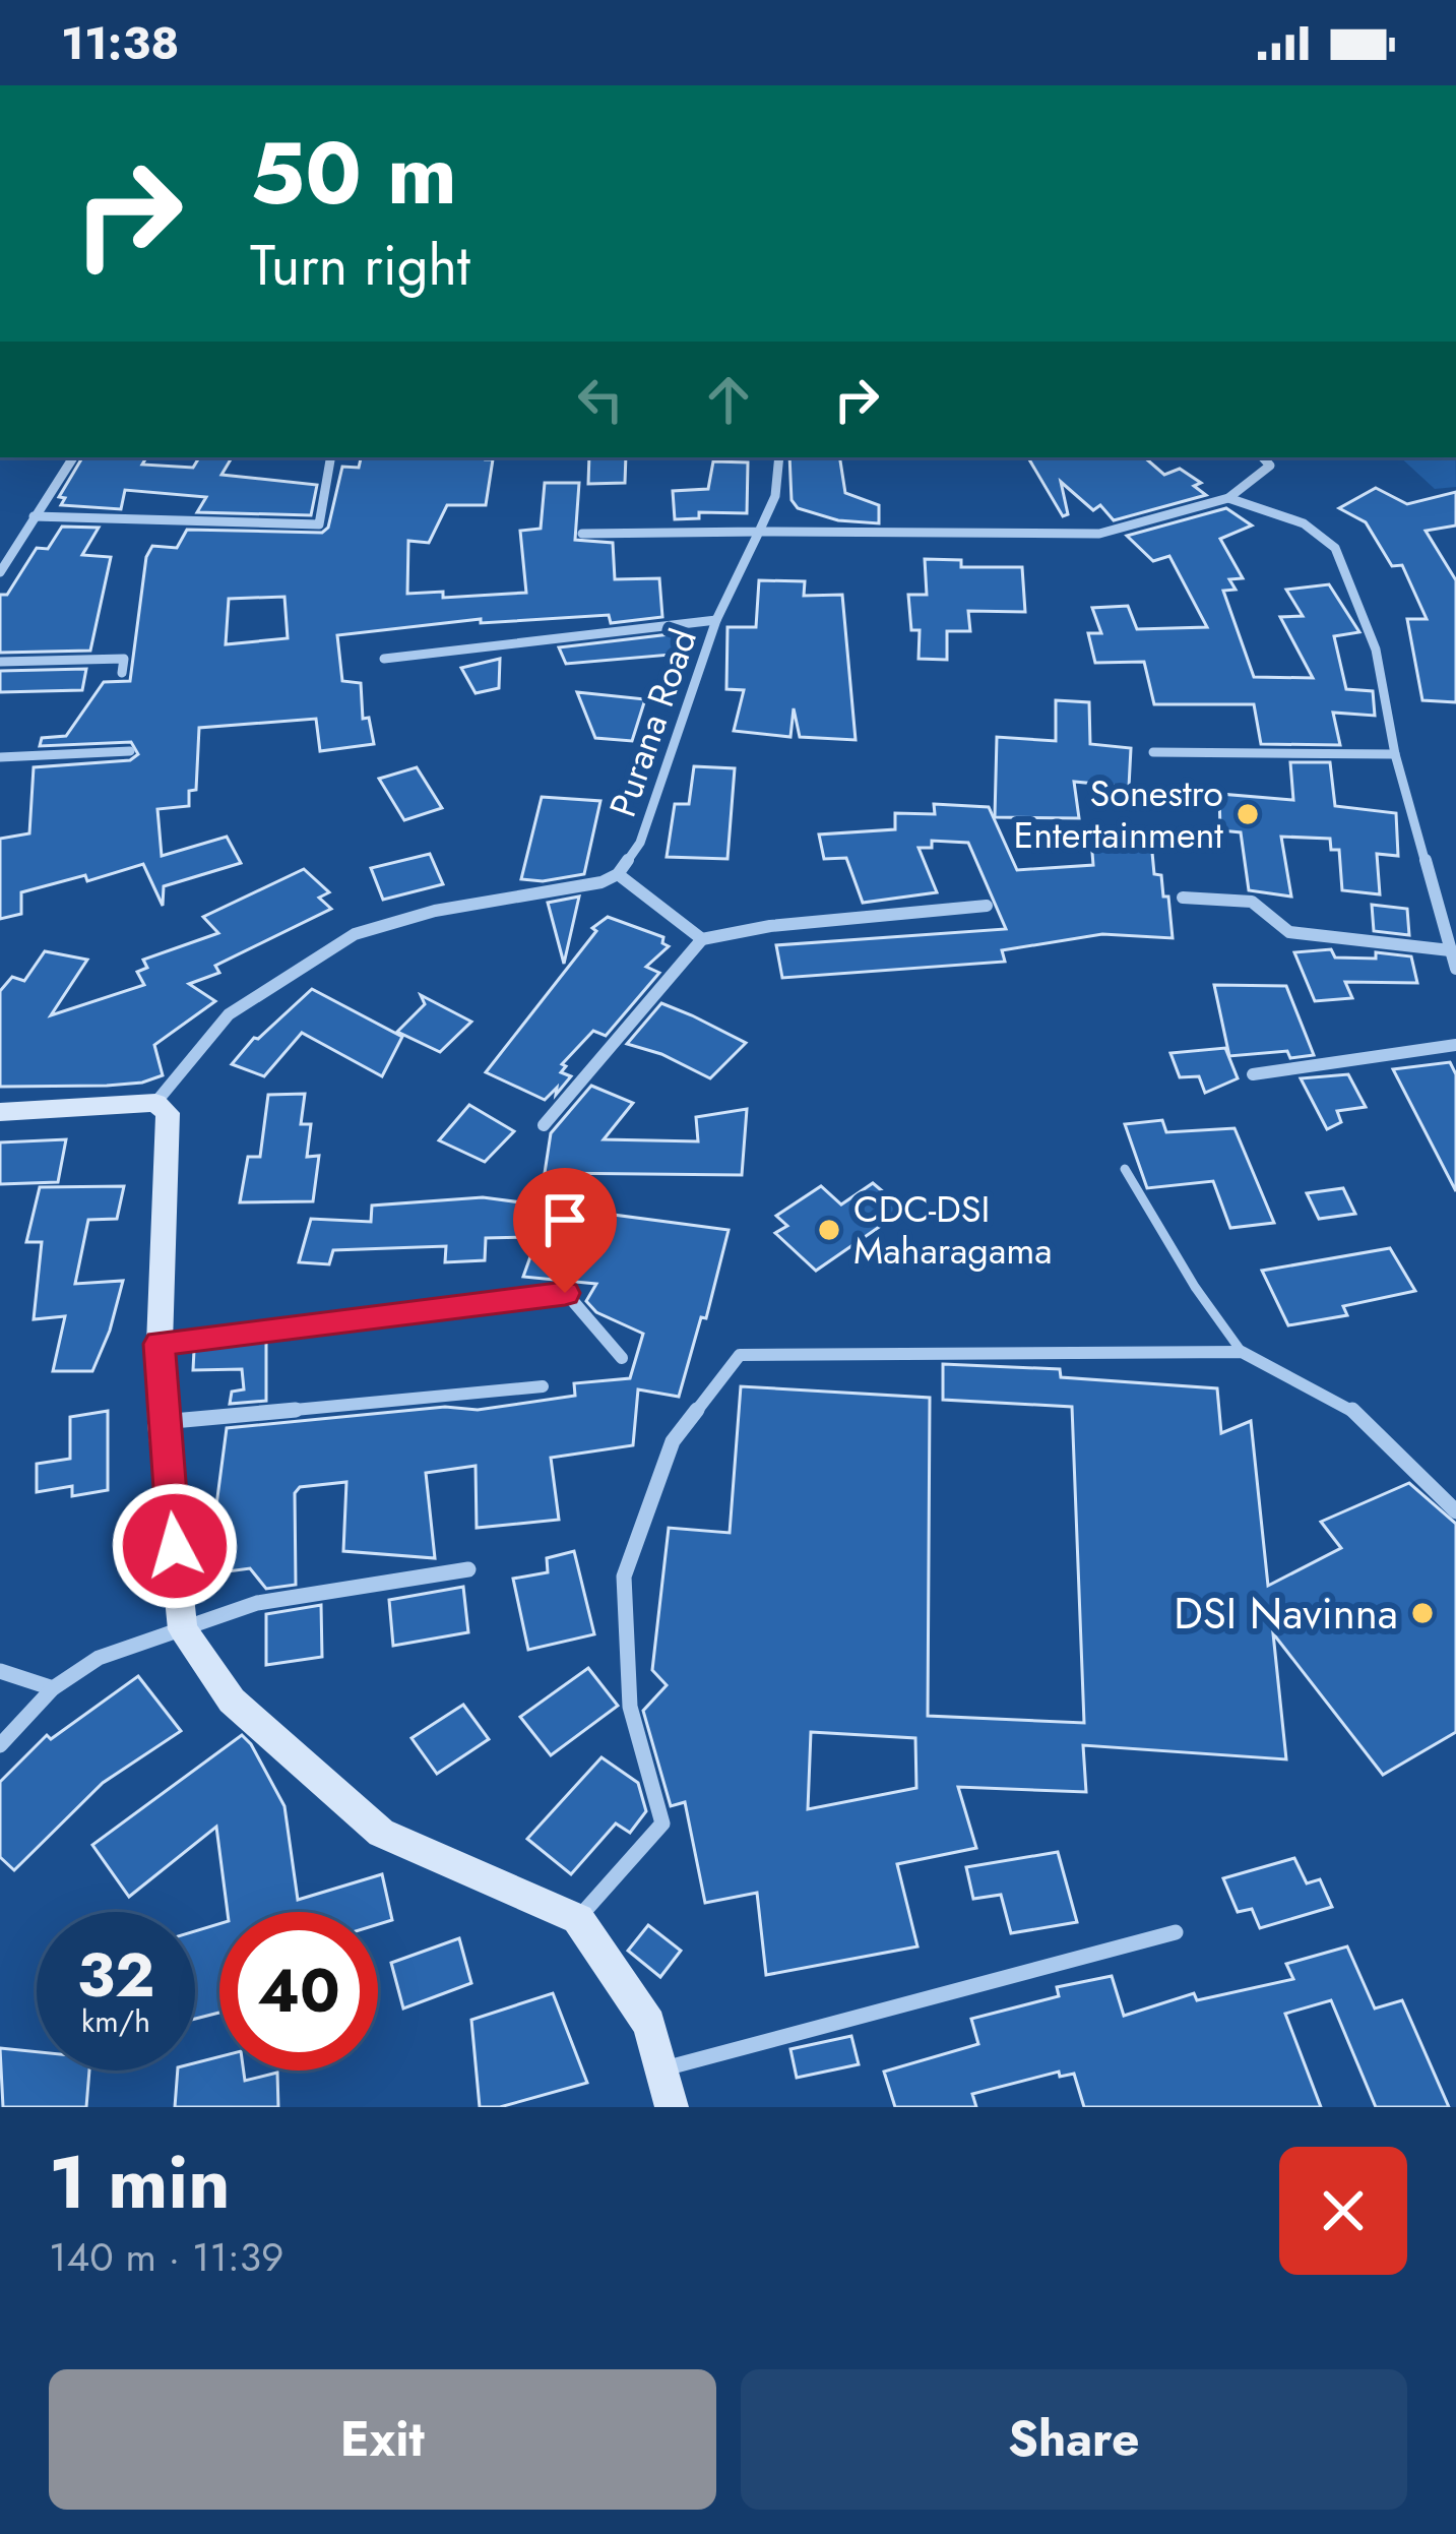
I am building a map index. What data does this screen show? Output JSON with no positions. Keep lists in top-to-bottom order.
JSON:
{
  "streets": {
    "street": ["Purana Road"]
  },
  "places": ["Sonestro Entertainment", "CDC-DSI Maharagama", "DSI Navinna"],
  "page": {
    "status": "11:38",
    "turn": ["50 m", "Turn right"],
    "speed": "32 km/h",
    "limit": "40",
    "heading": ["1 min", "140 m · 11:39"],
    "buttons": ["Exit", "Share"]
  }
}
